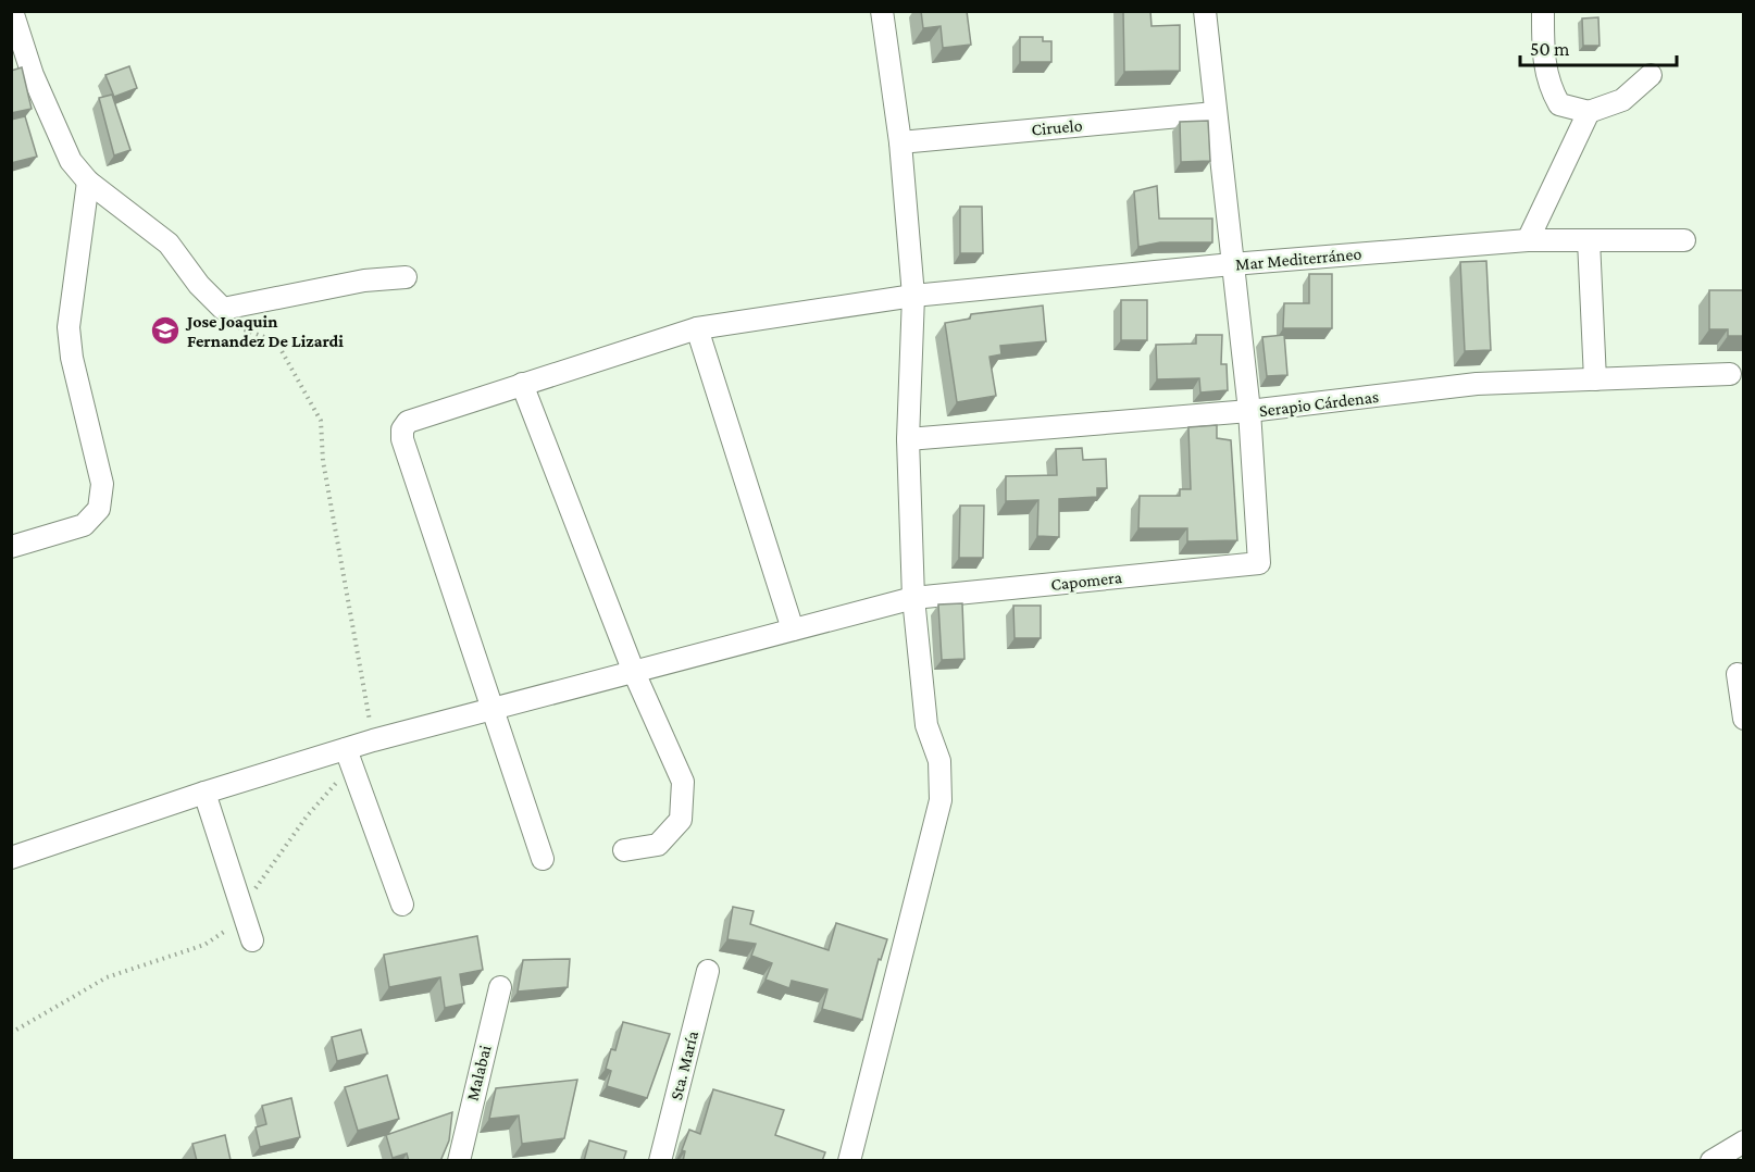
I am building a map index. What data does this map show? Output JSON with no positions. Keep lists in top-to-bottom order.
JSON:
{
  "streets": {
    "street": [
      "Ciruelo",
      "Mar Mediterráneo",
      "Serapio Cárdenas",
      "Capomera",
      "Sta. María",
      "Malabai"
    ]
  },
  "crossings": [
    ["Mar Mediterráneo", "Capomera"],
    ["Serapio Cárdenas", "Capomera"]
  ],
  "places": {
    "school or university": ["Jose Joaquin Fernandez De Lizardi"]
  },
  "scale_bar": "50 m"
}
